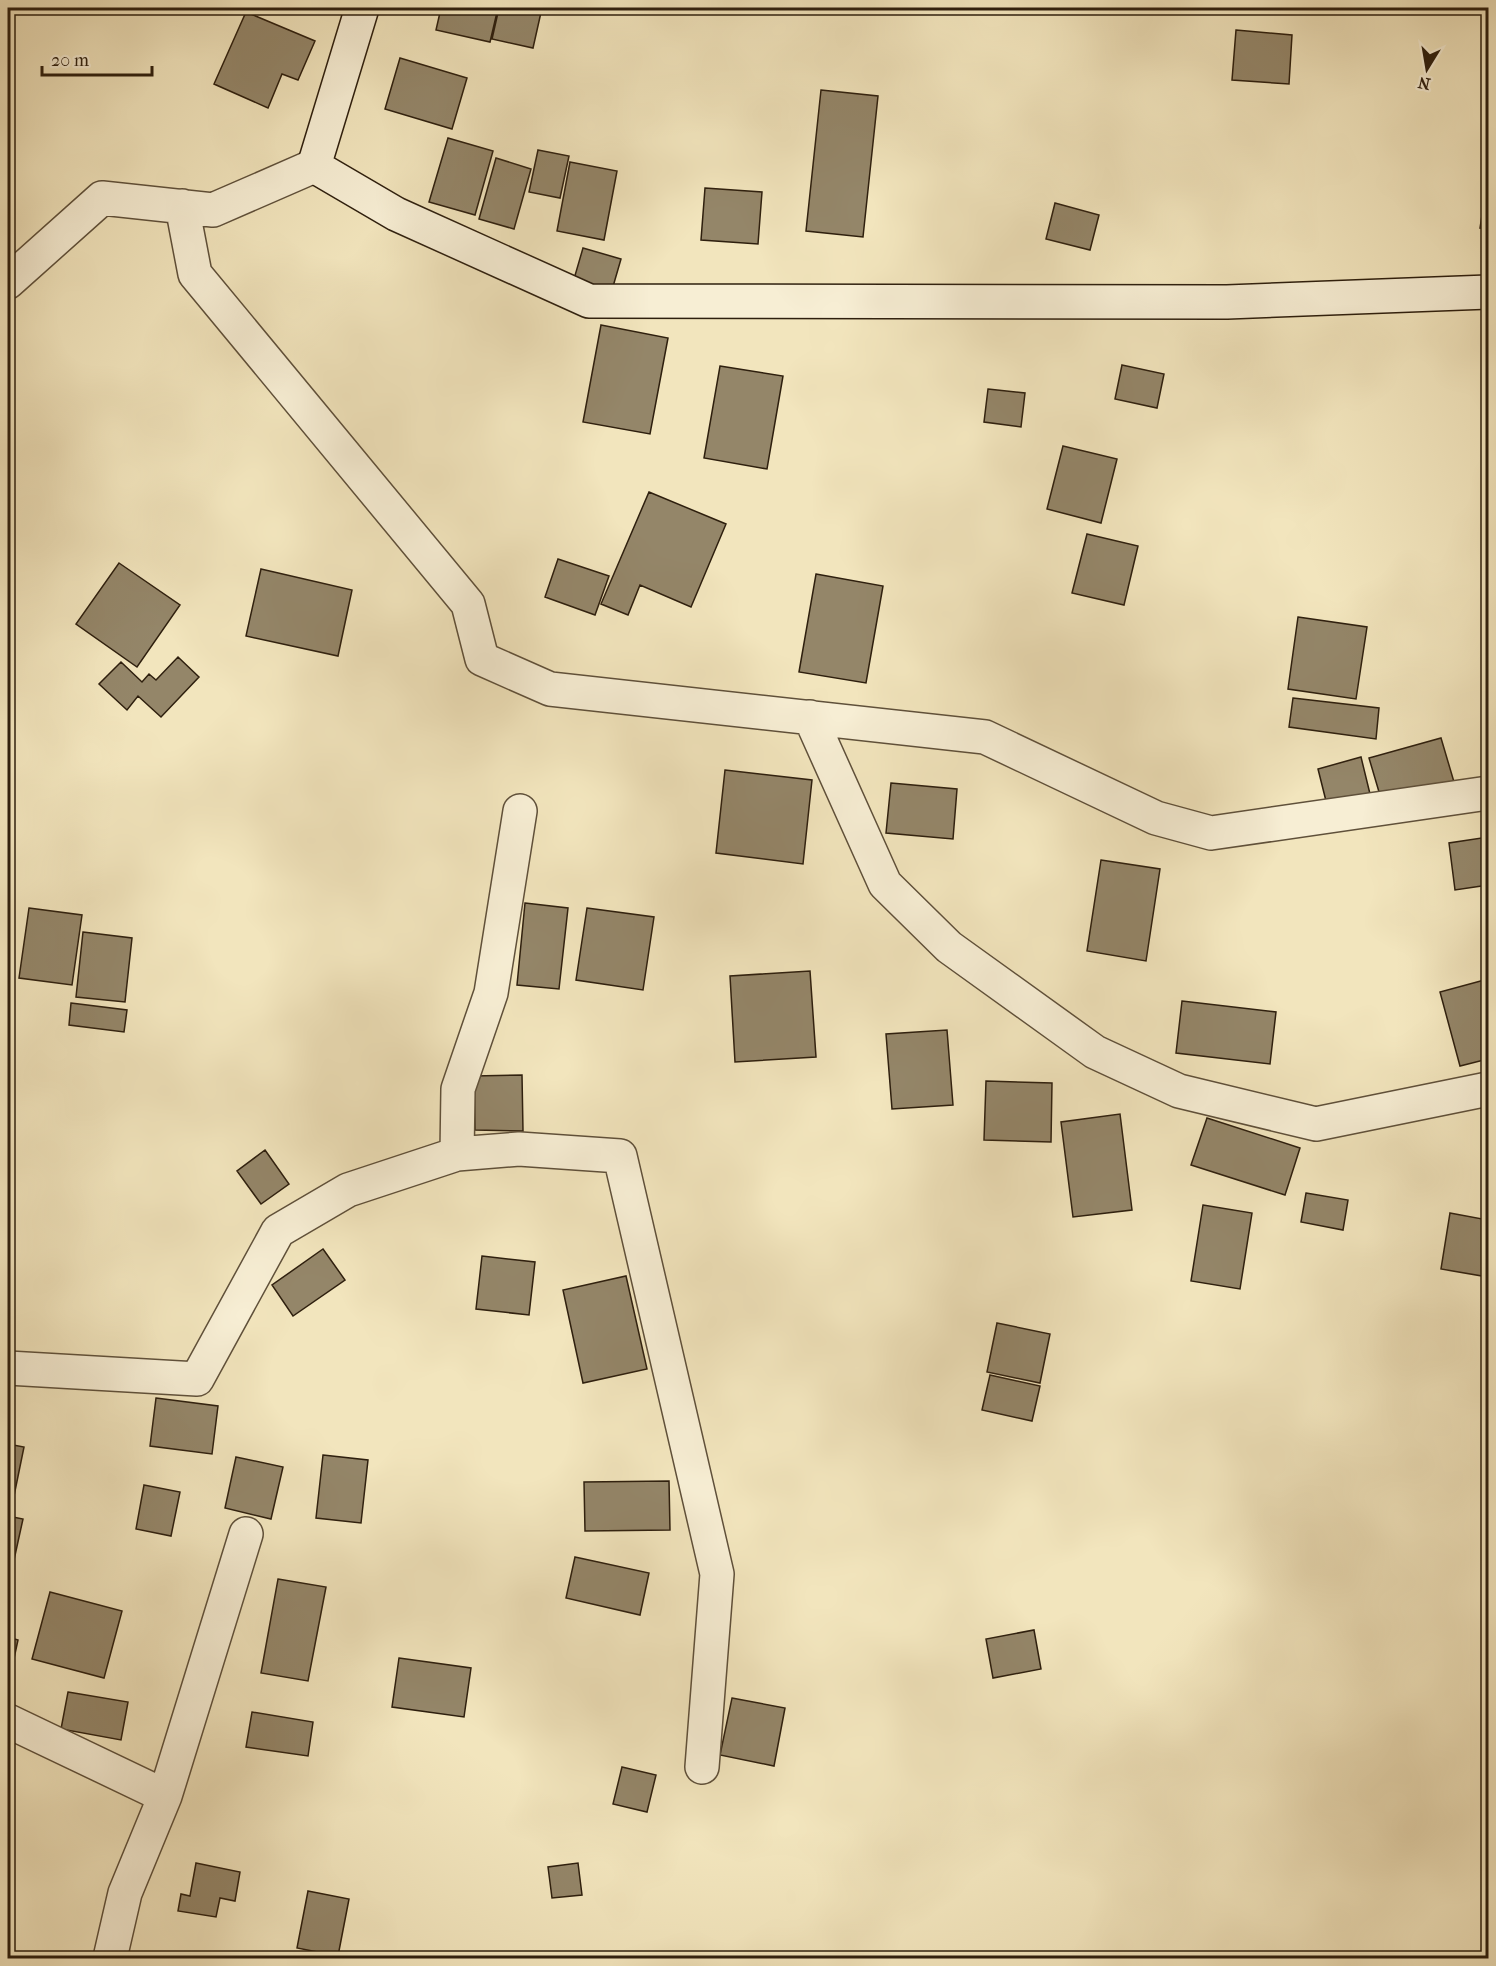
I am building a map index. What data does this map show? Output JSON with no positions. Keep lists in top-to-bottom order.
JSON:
{
  "scale_bar": "20 m",
  "north": "bottom"
}
